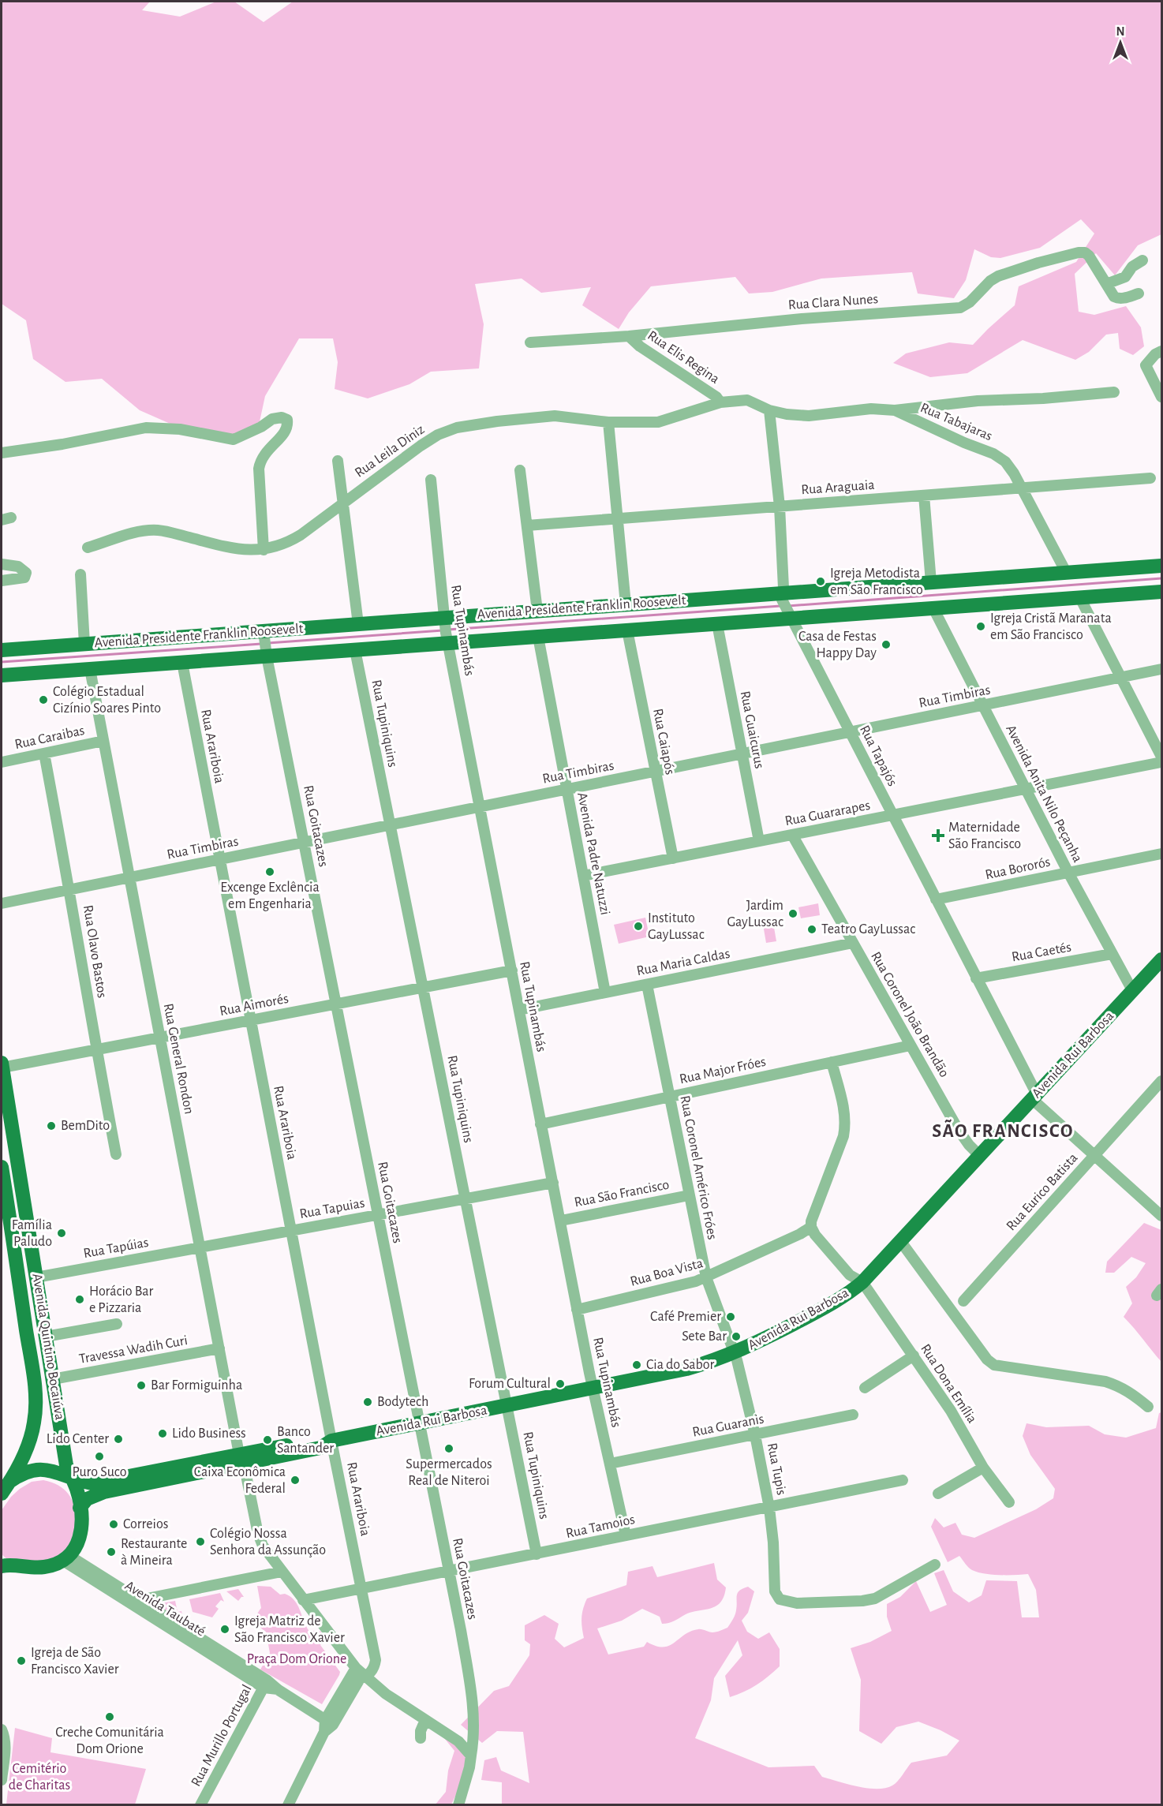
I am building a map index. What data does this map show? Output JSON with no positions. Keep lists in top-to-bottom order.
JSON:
{
  "streets": {
    "main road": ["Avenida Presidente Franklin Roosevelt", "Avenida Rui Barbosa", "Avenida Quintino Bocaiúva"],
    "street": [
      "Rua Clara Nunes",
      "Rua Elis Regina",
      "Rua Tabajaras",
      "Rua Leila Diniz",
      "Rua Araguaia",
      "Rua Tupinambás",
      "Rua Timbiras",
      "Rua Tupiniquins",
      "Rua Guaicurus",
      "Rua Caraibas",
      "Rua Caiapós",
      "Rua Arariboia",
      "Rua Tapajós",
      "Avenida Anita Nilo Peçanha",
      "Rua Guararapes",
      "Rua Goitacazes",
      "Avenida Padre Natuzzi",
      "Rua Bororós",
      "Rua Olavo Bastos",
      "Rua Caetés",
      "Rua Maria Caldas",
      "Rua Aimorés",
      "Rua Coronel João Brandão",
      "Rua General Rondon",
      "Rua Major Fróes",
      "Rua Coronel Américo Fróes",
      "Rua Eurico Batista",
      "Rua São Francisco",
      "Rua Tapuias",
      "Rua Tapúias",
      "Rua Boa Vista",
      "Travessa Wadih Curi",
      "Rua Dona Emília",
      "Rua Guaranis",
      "Rua Tupis",
      "Rua Tamoios",
      "Avenida Taubaté",
      "Rua Murillo Portugal"
    ]
  },
  "crossings": [
    ["Rua Clara Nunes", "Rua Elis Regina"],
    ["Rua Elis Regina", "Rua Leila Diniz"],
    ["Rua Tabajaras", "Rua Leila Diniz"],
    ["Rua Tabajaras", "Rua Araguaia"],
    ["Rua Tabajaras", "Avenida Presidente Franklin Roosevelt"],
    ["Rua Tabajaras", "Rua Tapajós"],
    ["Rua Leila Diniz", "Rua Tapajós"],
    ["Rua Araguaia", "Rua Tapajós"],
    ["Avenida Presidente Franklin Roosevelt", "Rua Tupinambás"],
    ["Avenida Presidente Franklin Roosevelt", "Rua Tupiniquins"],
    ["Avenida Presidente Franklin Roosevelt", "Rua Guaicurus"],
    ["Avenida Presidente Franklin Roosevelt", "Rua Caiapós"],
    ["Avenida Presidente Franklin Roosevelt", "Rua Arariboia"],
    ["Avenida Presidente Franklin Roosevelt", "Rua Tapajós"],
    ["Avenida Presidente Franklin Roosevelt", "Avenida Anita Nilo Peçanha"],
    ["Avenida Presidente Franklin Roosevelt", "Rua Goitacazes"],
    ["Avenida Presidente Franklin Roosevelt", "Avenida Padre Natuzzi"],
    ["Avenida Presidente Franklin Roosevelt", "Rua General Rondon"],
    ["Rua Tupinambás", "Rua Timbiras"],
    ["Rua Tupinambás", "Rua Maria Caldas"],
    ["Rua Tupinambás", "Rua Aimorés"],
    ["Rua Tupinambás", "Avenida Rui Barbosa"],
    ["Rua Tupinambás", "Rua Major Fróes"],
    ["Rua Tupinambás", "Rua São Francisco"],
    ["Rua Tupinambás", "Rua Tapuias"],
    ["Rua Tupinambás", "Rua Boa Vista"],
    ["Rua Tupinambás", "Rua Guaranis"],
    ["Rua Tupinambás", "Rua Tamoios"],
    ["Rua Timbiras", "Rua Tupiniquins"],
    ["Rua Timbiras", "Rua Guaicurus"],
    ["Rua Timbiras", "Rua Caiapós"],
    ["Rua Timbiras", "Rua Arariboia"],
    ["Rua Timbiras", "Rua Tapajós"],
    ["Rua Timbiras", "Avenida Anita Nilo Peçanha"],
    ["Rua Timbiras", "Rua Goitacazes"],
    ["Rua Timbiras", "Avenida Padre Natuzzi"],
    ["Rua Timbiras", "Rua Olavo Bastos"],
    ["Rua Timbiras", "Rua General Rondon"],
    ["Rua Tupiniquins", "Rua Aimorés"],
    ["Rua Tupiniquins", "Avenida Rui Barbosa"],
    ["Rua Tupiniquins", "Rua Tapuias"],
    ["Rua Tupiniquins", "Rua Tamoios"],
    ["Rua Guaicurus", "Rua Guararapes"],
    ["Rua Caraibas", "Rua Olavo Bastos"],
    ["Rua Caraibas", "Rua General Rondon"],
    ["Rua Caiapós", "Rua Guararapes"],
    ["Rua Arariboia", "Rua Aimorés"],
    ["Rua Arariboia", "Avenida Rui Barbosa"],
    ["Rua Arariboia", "Rua General Rondon"],
    ["Rua Arariboia", "Rua Tapuias"],
    ["Rua Arariboia", "Rua Tamoios"],
    ["Rua Arariboia", "Avenida Taubaté"],
    ["Rua Tapajós", "Rua Guararapes"],
    ["Rua Tapajós", "Rua Bororós"],
    ["Rua Tapajós", "Rua Caetés"],
    ["Rua Tapajós", "Avenida Rui Barbosa"],
    ["Avenida Anita Nilo Peçanha", "Rua Guararapes"],
    ["Avenida Anita Nilo Peçanha", "Rua Bororós"],
    ["Avenida Anita Nilo Peçanha", "Rua Caetés"],
    ["Avenida Anita Nilo Peçanha", "Avenida Rui Barbosa"],
    ["Rua Guararapes", "Avenida Padre Natuzzi"],
    ["Rua Guararapes", "Rua Coronel João Brandão"],
    ["Rua Goitacazes", "Rua Aimorés"],
    ["Rua Goitacazes", "Avenida Rui Barbosa"],
    ["Rua Goitacazes", "Rua General Rondon"],
    ["Rua Goitacazes", "Rua Tapuias"],
    ["Rua Goitacazes", "Rua Tamoios"],
    ["Avenida Padre Natuzzi", "Rua Maria Caldas"],
    ["Rua Olavo Bastos", "Rua Aimorés"],
    ["Rua Maria Caldas", "Rua Coronel João Brandão"],
    ["Rua Maria Caldas", "Rua Coronel Américo Fróes"],
    ["Rua Aimorés", "Rua General Rondon"],
    ["Rua Aimorés", "Avenida Quintino Bocaiúva"],
    ["Rua Coronel João Brandão", "Avenida Rui Barbosa"],
    ["Rua Coronel João Brandão", "Rua Major Fróes"],
    ["Avenida Rui Barbosa", "Rua General Rondon"],
    ["Avenida Rui Barbosa", "Rua Coronel Américo Fróes"],
    ["Avenida Rui Barbosa", "Avenida Quintino Bocaiúva"],
    ["Avenida Rui Barbosa", "Rua Dona Emília"],
    ["Avenida Rui Barbosa", "Rua Tupis"],
    ["Rua General Rondon", "Rua Tapuias"],
    ["Rua General Rondon", "Rua Tapúias"],
    ["Rua General Rondon", "Travessa Wadih Curi"],
    ["Rua General Rondon", "Rua Tamoios"],
    ["Rua Major Fróes", "Rua Coronel Américo Fróes"],
    ["Rua Coronel Américo Fróes", "Rua São Francisco"],
    ["Rua Coronel Américo Fróes", "Rua Boa Vista"],
    ["Rua Coronel Américo Fróes", "Rua Tupis"],
    ["Rua Tapuias", "Rua Tapúias"],
    ["Rua Tapúias", "Avenida Quintino Bocaiúva"],
    ["Rua Boa Vista", "Rua Dona Emília"],
    ["Avenida Quintino Bocaiúva", "Travessa Wadih Curi"],
    ["Avenida Quintino Bocaiúva", "Avenida Taubaté"],
    ["Rua Guaranis", "Rua Tupis"],
    ["Rua Tupis", "Rua Tamoios"],
    ["Avenida Taubaté", "Rua Murillo Portugal"]
  ],
  "districts": ["SÃO FRANCISCO"],
  "parks": ["Praça Dom Orione", "Cemitério de Charitas"],
  "places": {
    "other": [
      "Igreja Metodista em São Francisco",
      "Igreja Cristã Maranata em São Francisco",
      "Casa de Festas Happy Day",
      "Colégio Estadual Cizínio Soares Pinto",
      "Excenge Exclência em Engenharia",
      "Jardim GayLussac",
      "Instituto GayLussac",
      "Teatro GayLussac",
      "BemDito",
      "Família Paludo",
      "Horácio Bar e Pizzaria",
      "Café Premier",
      "Sete Bar",
      "Cia do Sabor",
      "Forum Cultural",
      "Bar Formiguinha",
      "Bodytech",
      "Lido Business",
      "Lido Center",
      "Banco Santander",
      "Supermercados Real de Niteroi",
      "Puro Suco",
      "Caixa Econômica Federal",
      "Correios",
      "Colégio Nossa Senhora da Assunção",
      "Restaurante à Mineira",
      "Igreja Matriz de São Francisco Xavier",
      "Igreja de São Francisco Xavier",
      "Creche Comunitária Dom Orione"
    ],
    "health": ["Maternidade São Francisco"]
  },
  "north": "top"
}
